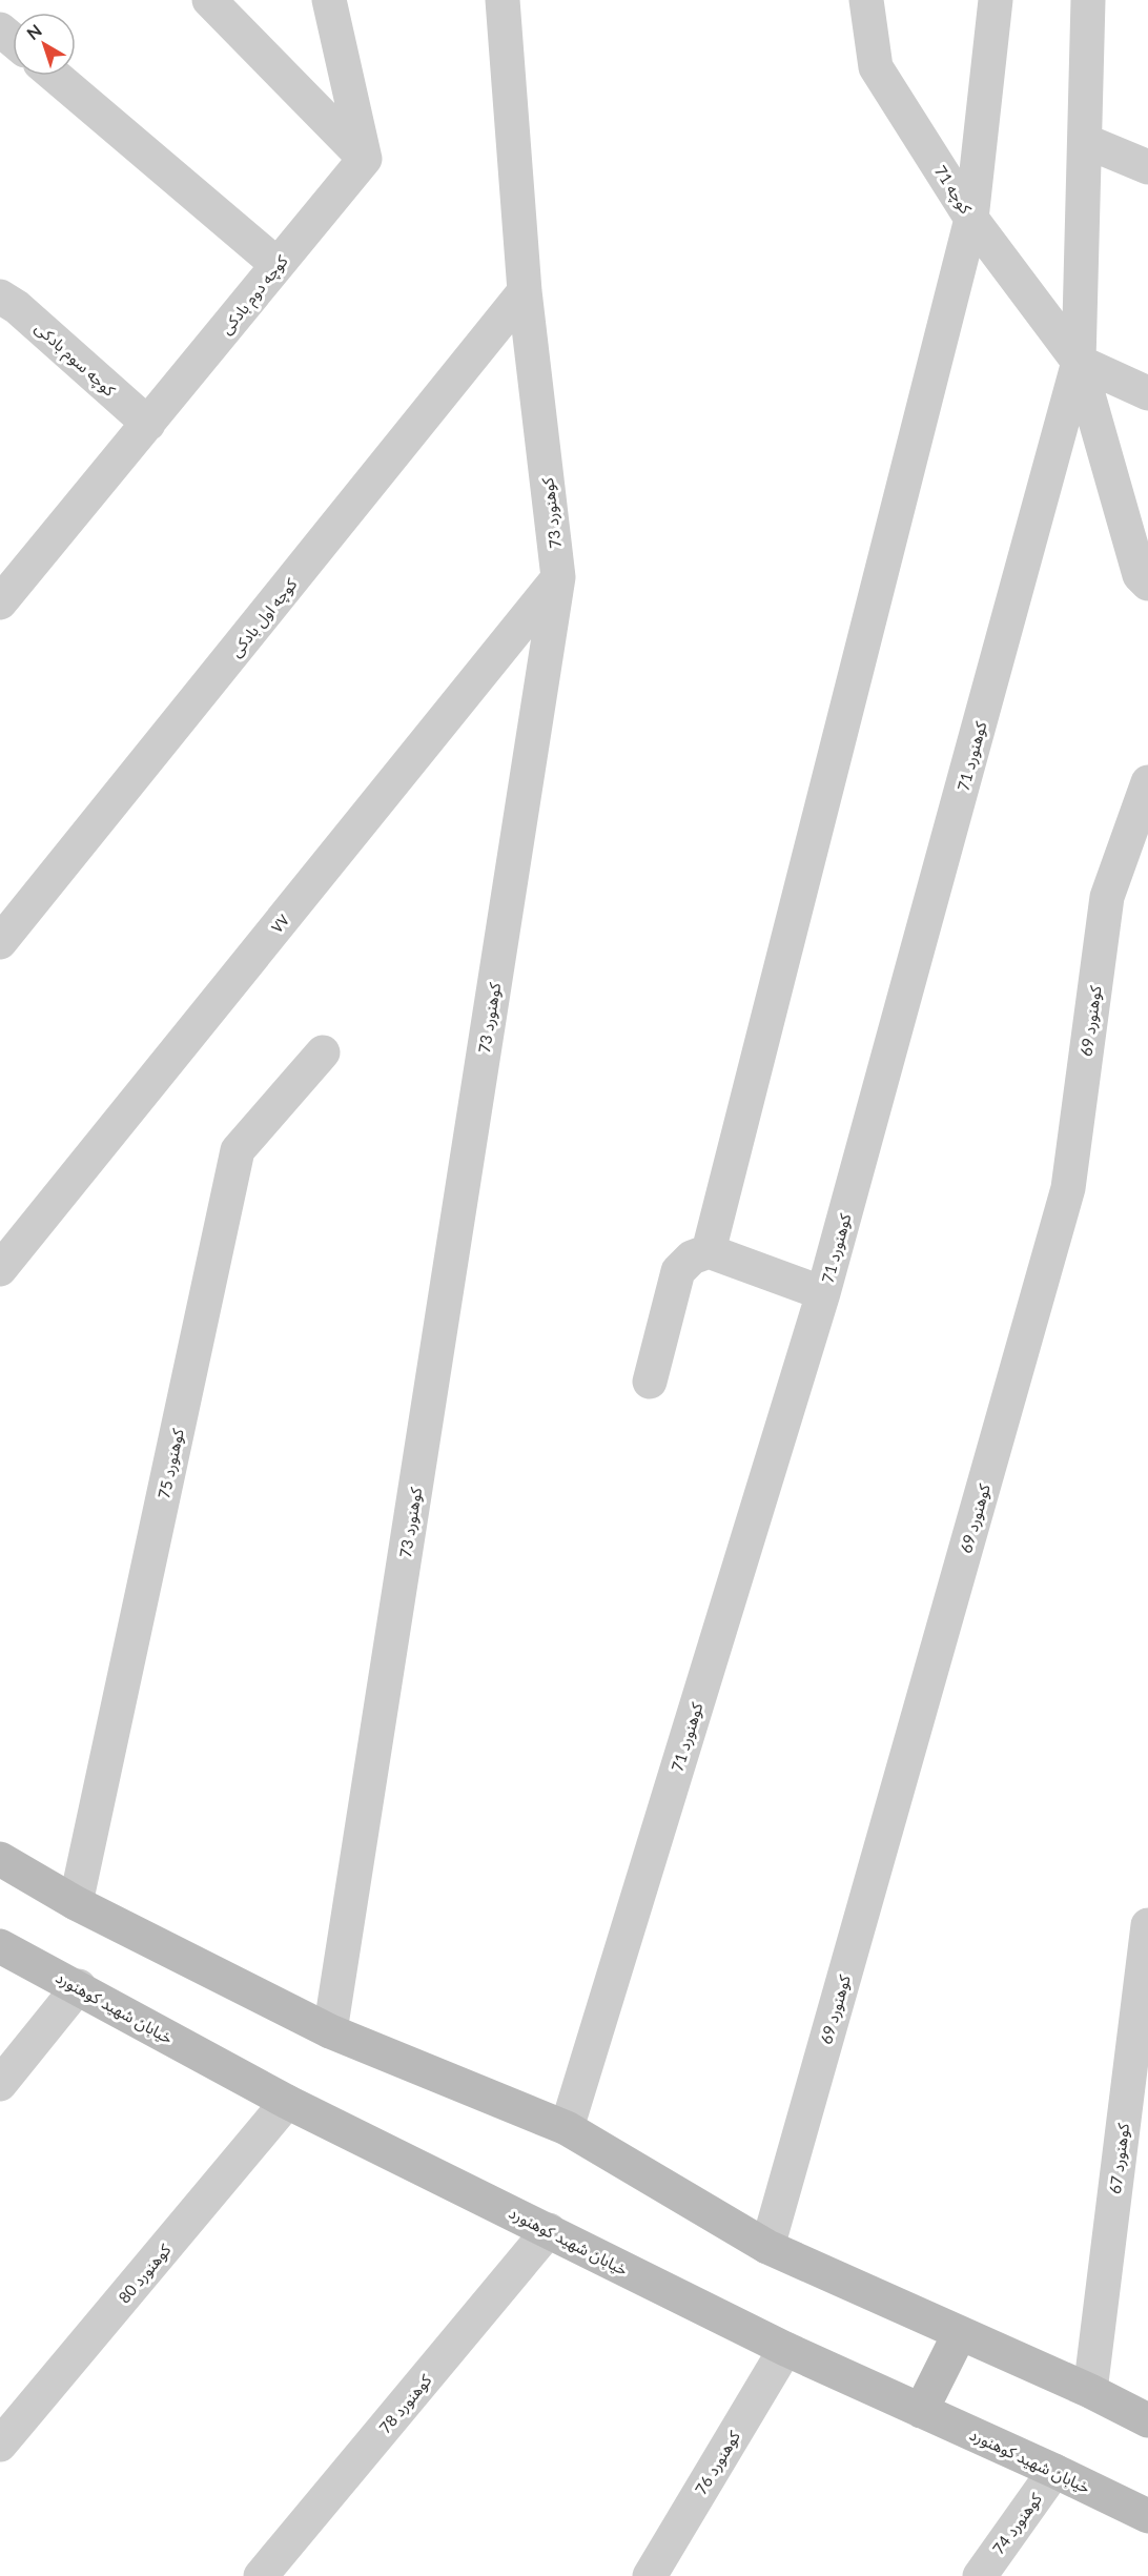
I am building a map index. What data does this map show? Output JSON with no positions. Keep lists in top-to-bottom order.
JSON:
{
  "streets": {
    "main road": ["خیابان شهید کوهنورد"],
    "street": [
      "کوچه 71",
      "کوچه دوم بادکی",
      "کوچه سوم بادکی",
      "کوهنورد 73",
      "کوچه اول بادکی",
      "کوهنورد 71",
      "۷۷",
      "کوهنورد 69",
      "کوهنورد 75",
      "کوهنورد 67",
      "کوهنورد 80",
      "کوهنورد 78",
      "کوهنورد 76",
      "کوهنورد 74"
    ]
  },
  "crossings": [
    ["کوچه 71", "کوهنورد 71"],
    ["کوچه دوم بادکی", "کوچه سوم بادکی"],
    ["کوهنورد 73", "کوچه اول بادکی"],
    ["کوهنورد 73", "۷۷"],
    ["خیابان شهید کوهنورد", "کوهنورد 80"],
    ["خیابان شهید کوهنورد", "کوهنورد 78"],
    ["خیابان شهید کوهنورد", "کوهنورد 76"],
    ["خیابان شهید کوهنورد", "کوهنورد 74"]
  ],
  "north": "top left"
}
